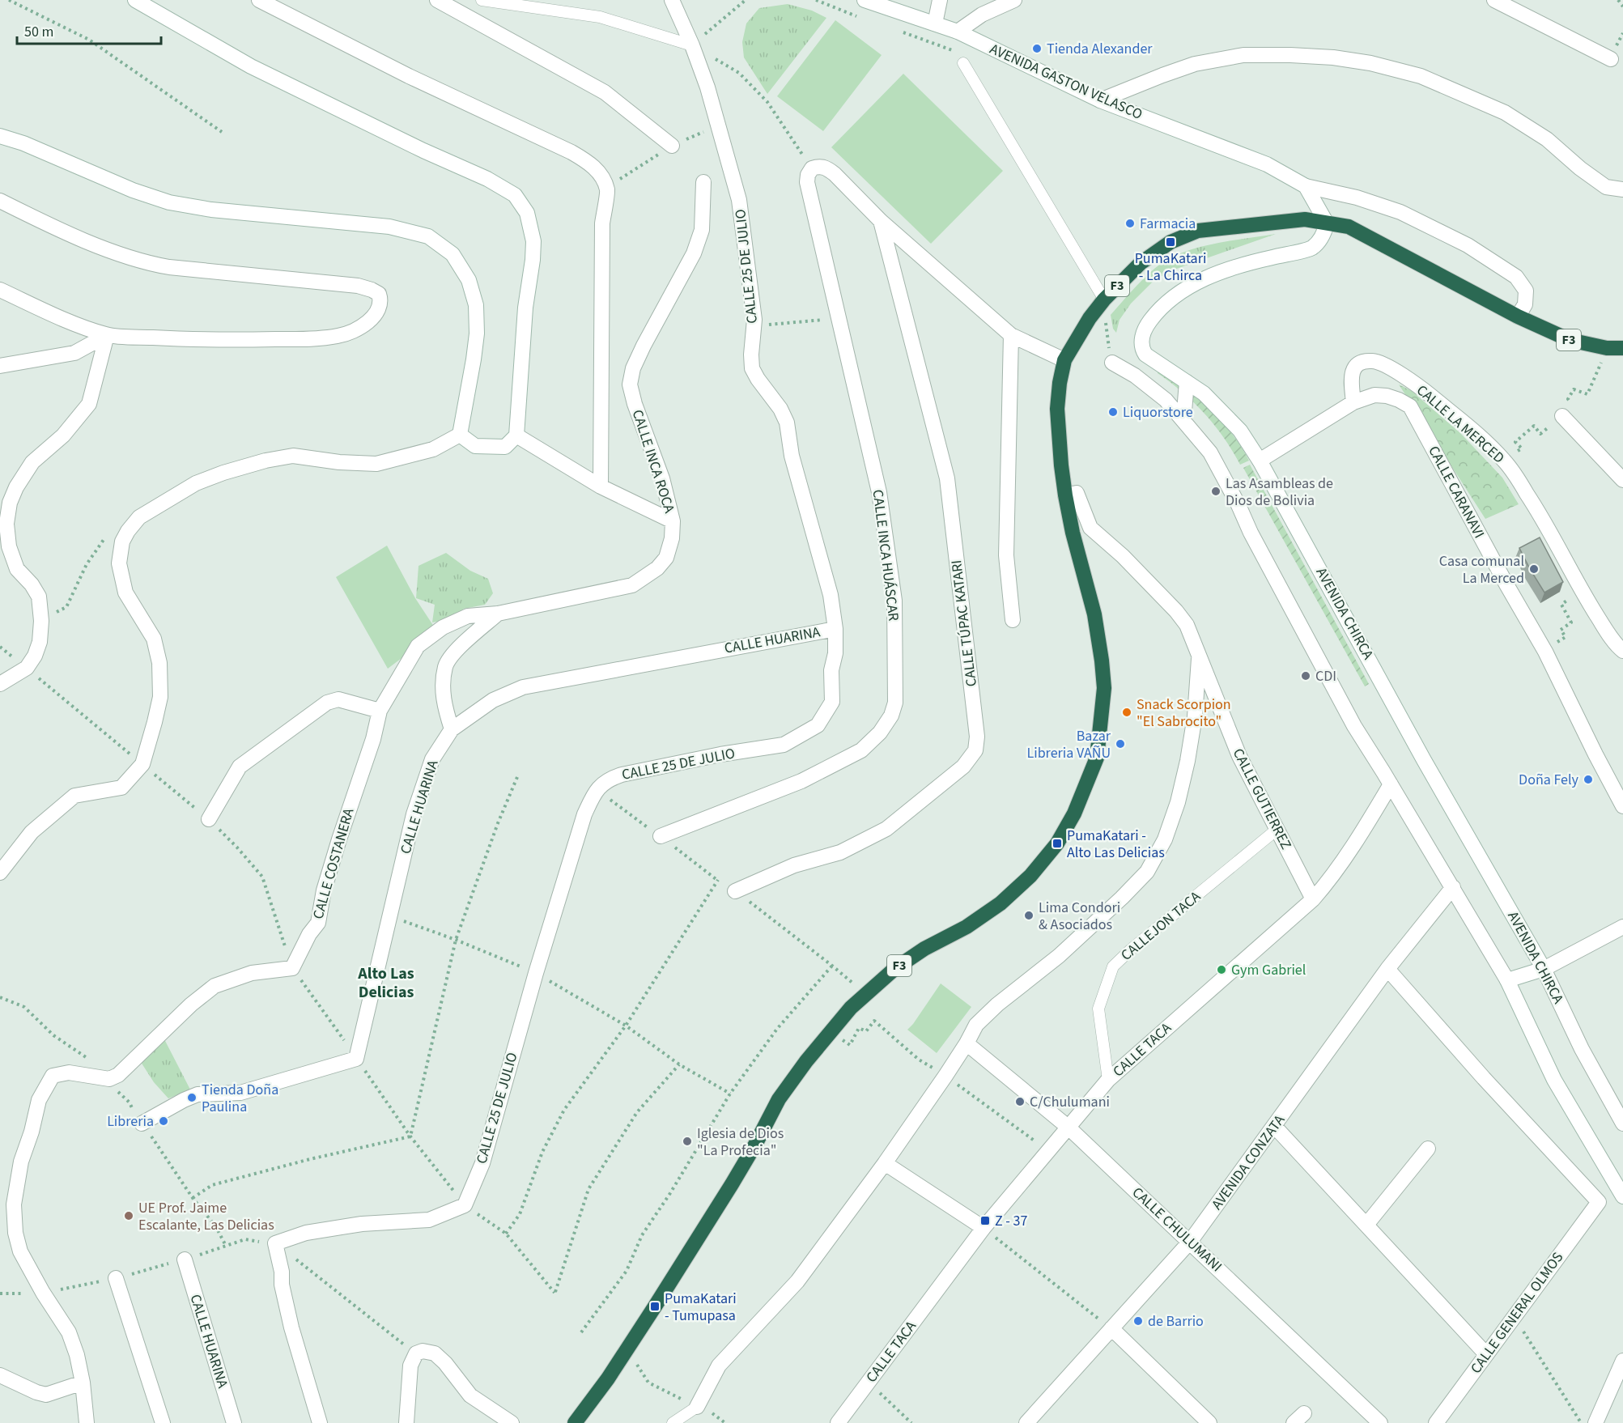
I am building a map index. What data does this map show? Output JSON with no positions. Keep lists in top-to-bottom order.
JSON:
{
  "streets": {
    "highway": ["F3"],
    "street": [
      "AVENIDA GASTON VELASCO",
      "CALLE 25 DE JULIO",
      "CALLE LA MERCED",
      "CALLE INCA ROCA",
      "CALLE CARANAVI",
      "CALLE INCA HUÁSCAR",
      "AVENIDA CHIRCA",
      "CALLE TÚPAC KATARI",
      "CALLE HUARINA",
      "CALLE GUTIERREZ",
      "CALLE COSTANERA",
      "CALLE TACA",
      "AVENIDA CONZATA",
      "CALLE CHULUMANI",
      "CALLE GENERAL OLMOS"
    ],
    "lane": ["CALLEJON TACA"]
  },
  "crossings": [
    ["CALLE 25 DE JULIO", "CALLE HUARINA"],
    ["F3", "AVENIDA CHIRCA"],
    ["F3", "CALLE GUTIERREZ"],
    ["CALLE LA MERCED", "CALLE CARANAVI"],
    ["CALLE INCA ROCA", "CALLE COSTANERA"],
    ["CALLE CARANAVI", "AVENIDA CHIRCA"],
    ["CALLE GUTIERREZ", "CALLEJON TACA"],
    ["CALLE GUTIERREZ", "CALLE TACA"],
    ["CALLEJON TACA", "CALLE TACA"],
    ["CALLE TACA", "CALLE CHULUMANI"],
    ["AVENIDA CONZATA", "CALLE CHULUMANI"],
    ["AVENIDA CONZATA", "CALLE GENERAL OLMOS"]
  ],
  "districts": ["Alto Las Delicias"],
  "places": {
    "other": [
      "Tienda Alexander",
      "Farmacia",
      "Liquorstore",
      "Las Asambleas de Dios de Bolivia",
      "Casa comunal La Merced",
      "CDI",
      "Snack Scorpion \"El Sabrocito\"",
      "Bazar Libreria VAÑU",
      "Doña Fely",
      "Lima Condori & Asociados",
      "Gym Gabriel",
      "Tienda Doña Paulina",
      "C/Chulumani",
      "Libreria",
      "Iglesia de Dios \"La Profecia\"",
      "UE Prof. Jaime Escalante, Las Delicias",
      "de Barrio"
    ],
    "transit": [
      "PumaKatari - La Chirca",
      "PumaKatari - Alto Las Delicias",
      "Z - 37",
      "PumaKatari - Tumupasa"
    ]
  },
  "scale_bar": "50 m"
}
